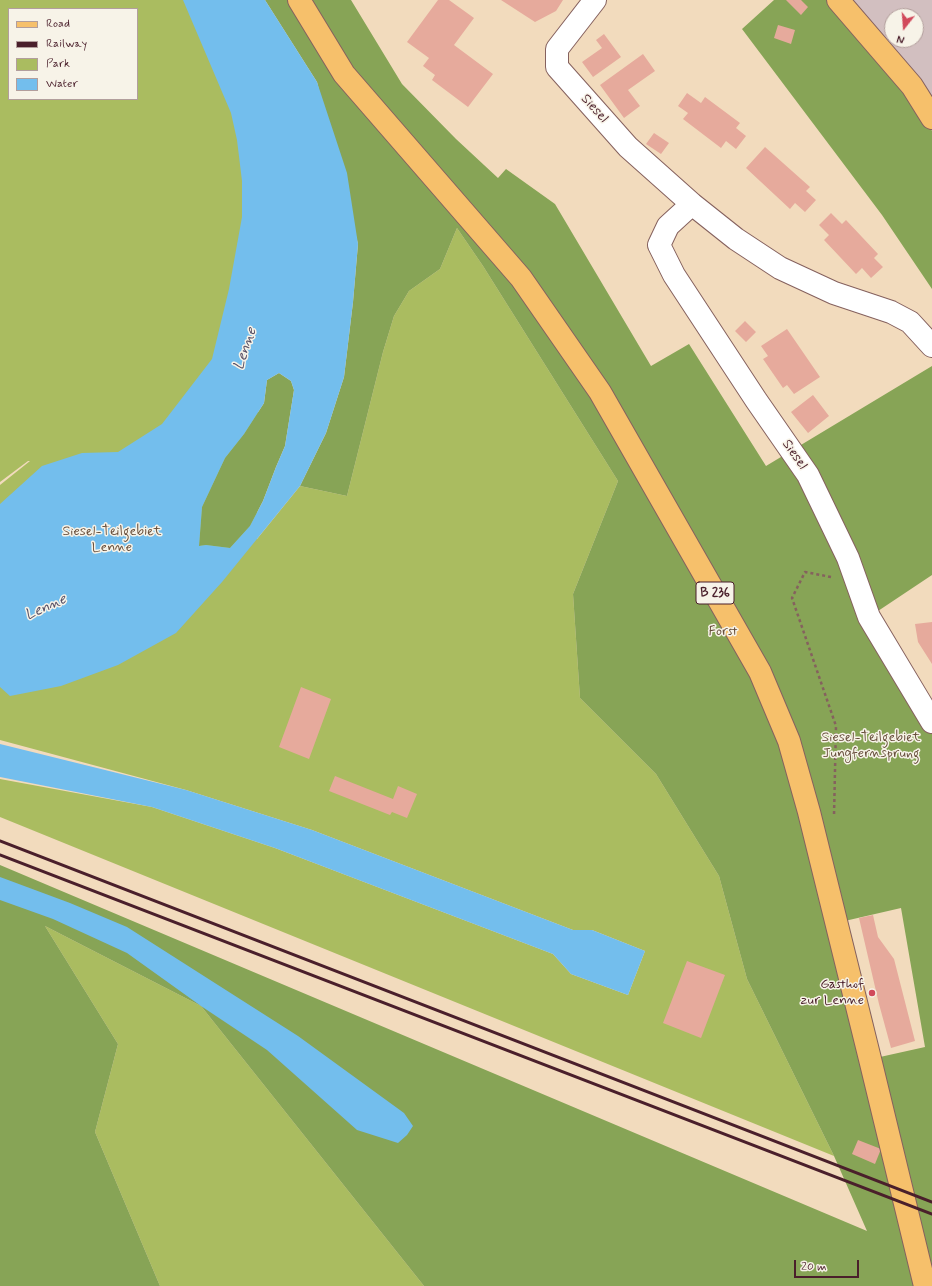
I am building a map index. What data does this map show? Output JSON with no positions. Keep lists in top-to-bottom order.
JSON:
{
  "streets": {
    "main road": ["B 236"],
    "street": ["Siesel"]
  },
  "water": ["Lenne"],
  "parks": ["Siesel-Teilgebiet Lenne", "Forst", "Siesel-Teilgebiet Jungfernsprung"],
  "places": ["Gasthof zur Lenne"],
  "legend": [
    "Road",
    "Railway",
    "Park",
    "Water"
  ],
  "scale_bar": "20 m",
  "north": "bottom"
}
